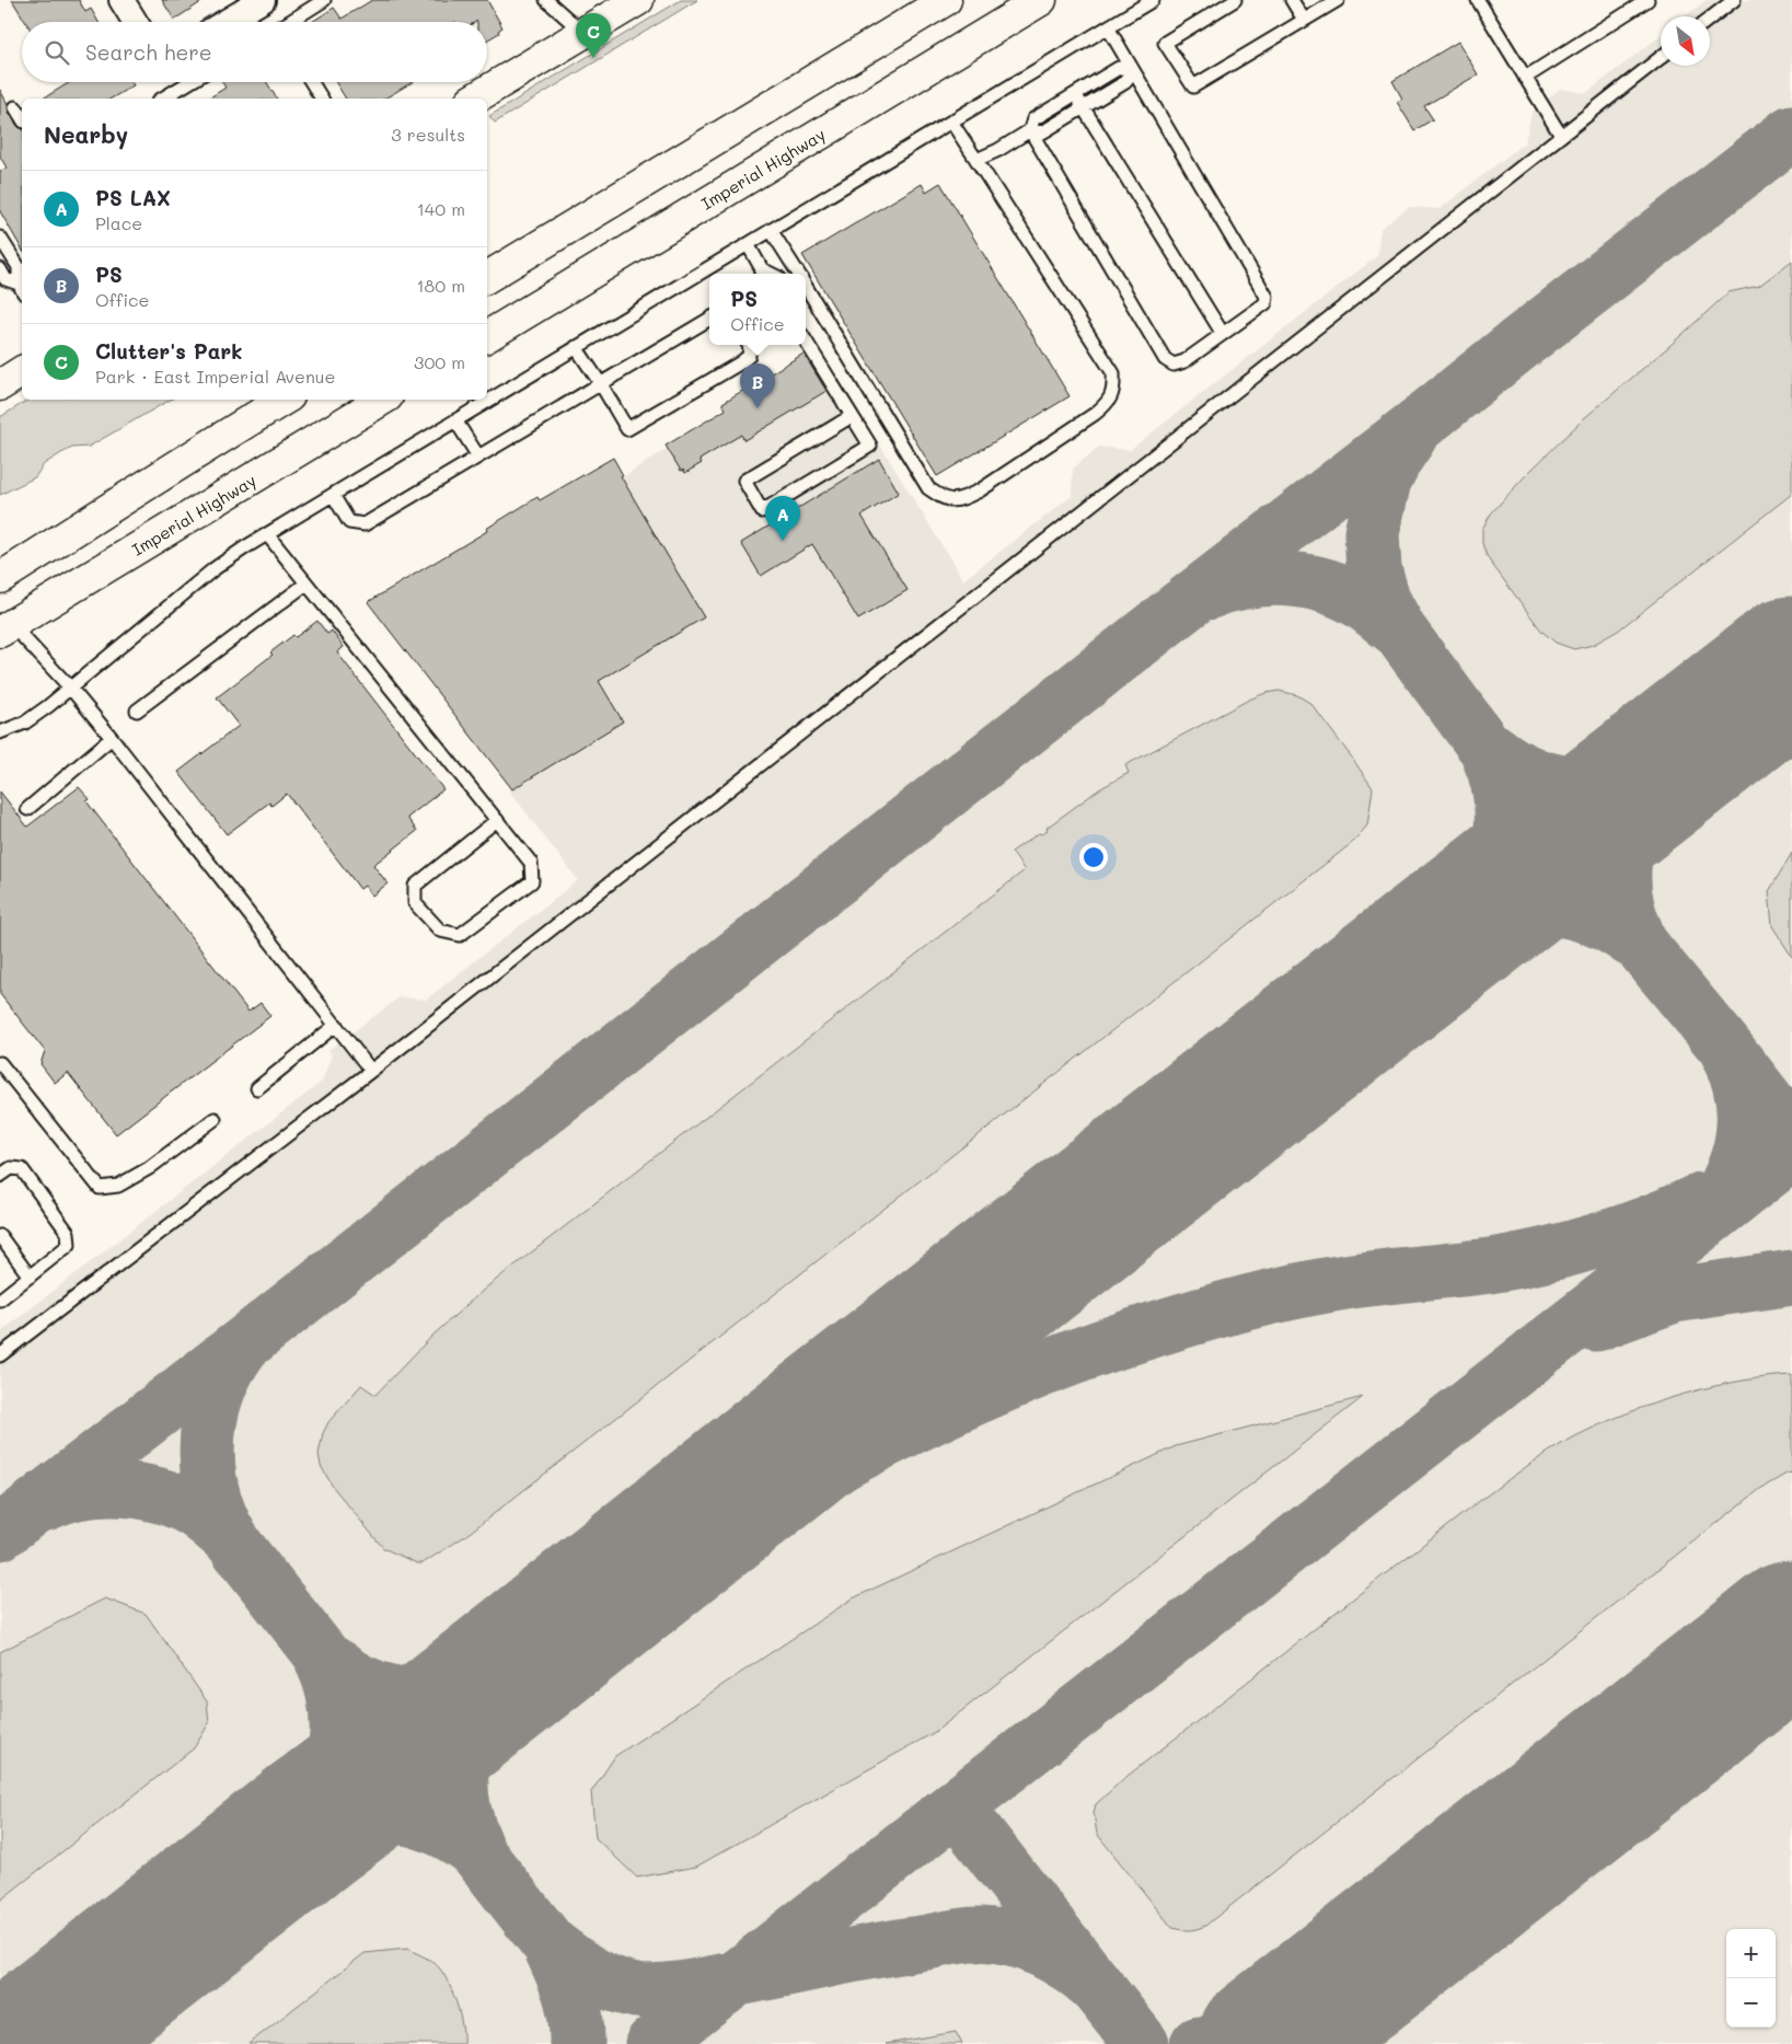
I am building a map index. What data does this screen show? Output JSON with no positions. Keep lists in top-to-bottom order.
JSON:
{
  "streets": {
    "main road": ["Imperial Highway"]
  },
  "north": "bottom right",
  "page": {
    "pins": ["C", "B", "A"],
    "search": "Search here",
    "heading": ["Nearby", "3 results"],
    "list": [
      {
        "mark": "A",
        "name": "PS LAX",
        "note": "Place",
        "value": "140 m"
      },
      {
        "mark": "B",
        "name": "PS",
        "note": "Office",
        "value": "180 m"
      },
      {
        "mark": "C",
        "name": "Clutter's Park",
        "note": "Park · East Imperial Avenue",
        "value": "300 m"
      }
    ],
    "popup": ["PS", "Office"],
    "map_buttons": ["+", "−"]
  }
}
